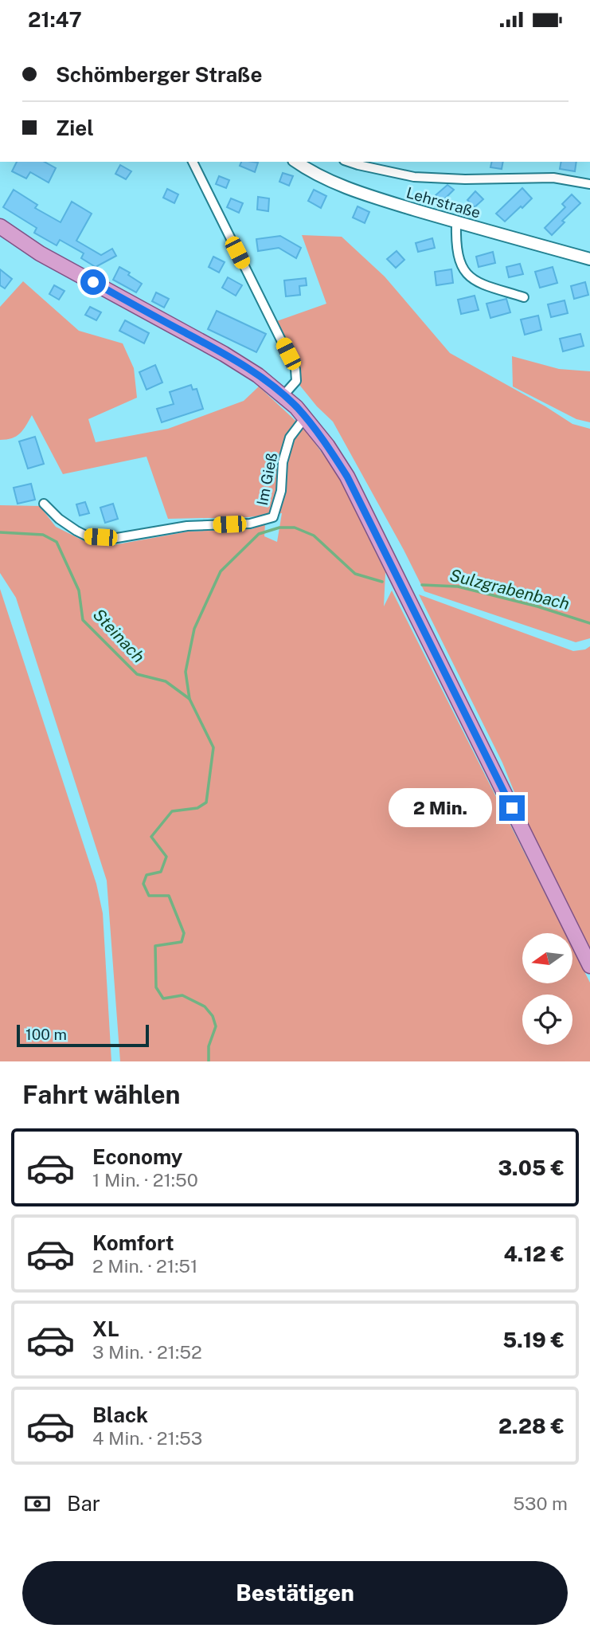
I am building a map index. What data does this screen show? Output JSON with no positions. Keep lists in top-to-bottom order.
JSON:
{
  "streets": {
    "street": ["Lehrstraße", "Im Gieß"]
  },
  "water": ["Sulzgrabenbach", "Steinach"],
  "scale_bar": "100 m",
  "north": "left",
  "page": {
    "status": "21:47",
    "banner": ["Schömberger Straße", "Ziel"],
    "bubble": "2 Min.",
    "scale": "100 m",
    "heading": "Fahrt wählen",
    "list": [
      {
        "name": "Economy",
        "note": "1 Min. · 21:50",
        "value": "3.05 €"
      },
      {
        "name": "Komfort",
        "note": "2 Min. · 21:51",
        "value": "4.12 €"
      },
      {
        "name": "XL",
        "note": "3 Min. · 21:52",
        "value": "5.19 €"
      },
      {
        "name": "Black",
        "note": "4 Min. · 21:53",
        "value": "2.28 €"
      }
    ],
    "pay": ["Bar", "530 m"],
    "buttons": "Bestätigen"
  }
}
